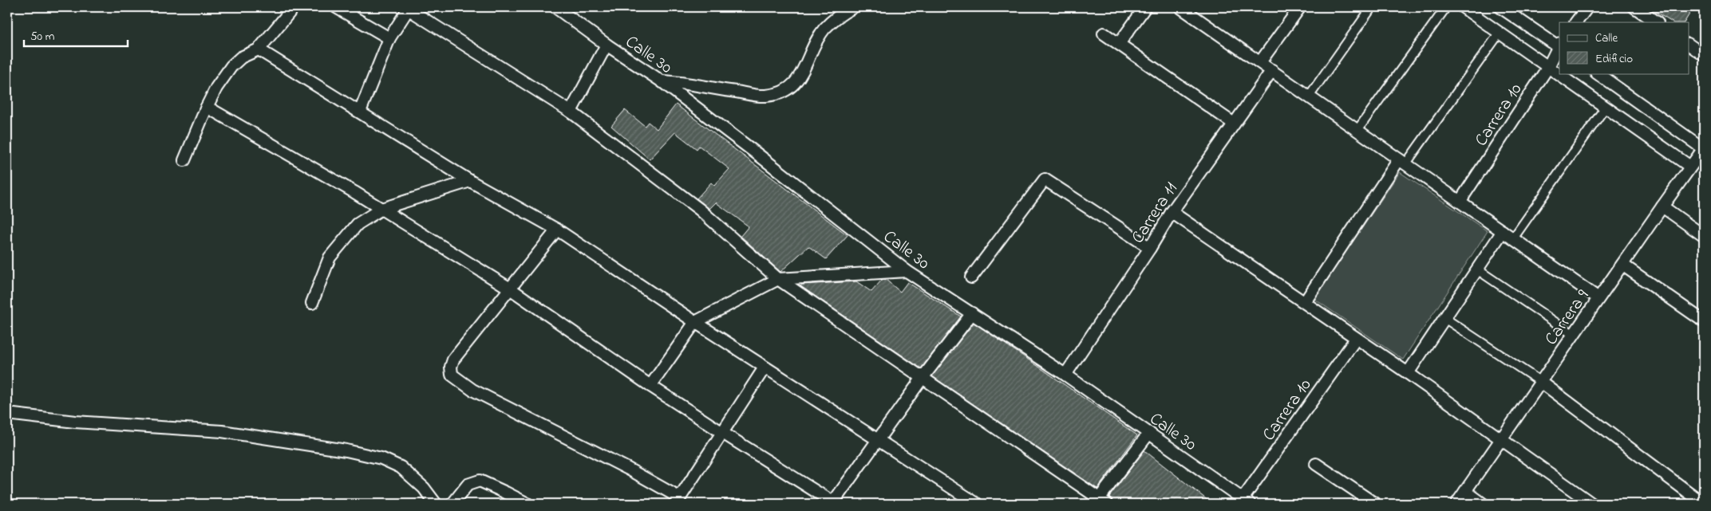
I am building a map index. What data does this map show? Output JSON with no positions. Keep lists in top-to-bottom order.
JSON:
{
  "streets": {
    "street": [
      "Calle 30",
      "Carrera 10",
      "Carrera 11",
      "Carrera 9"
    ]
  },
  "crossings": [
    ["Calle 30", "Carrera 10"],
    ["Calle 30", "Carrera 11"]
  ],
  "legend": ["Calle", "Edificio"],
  "scale_bar": "50 m"
}
